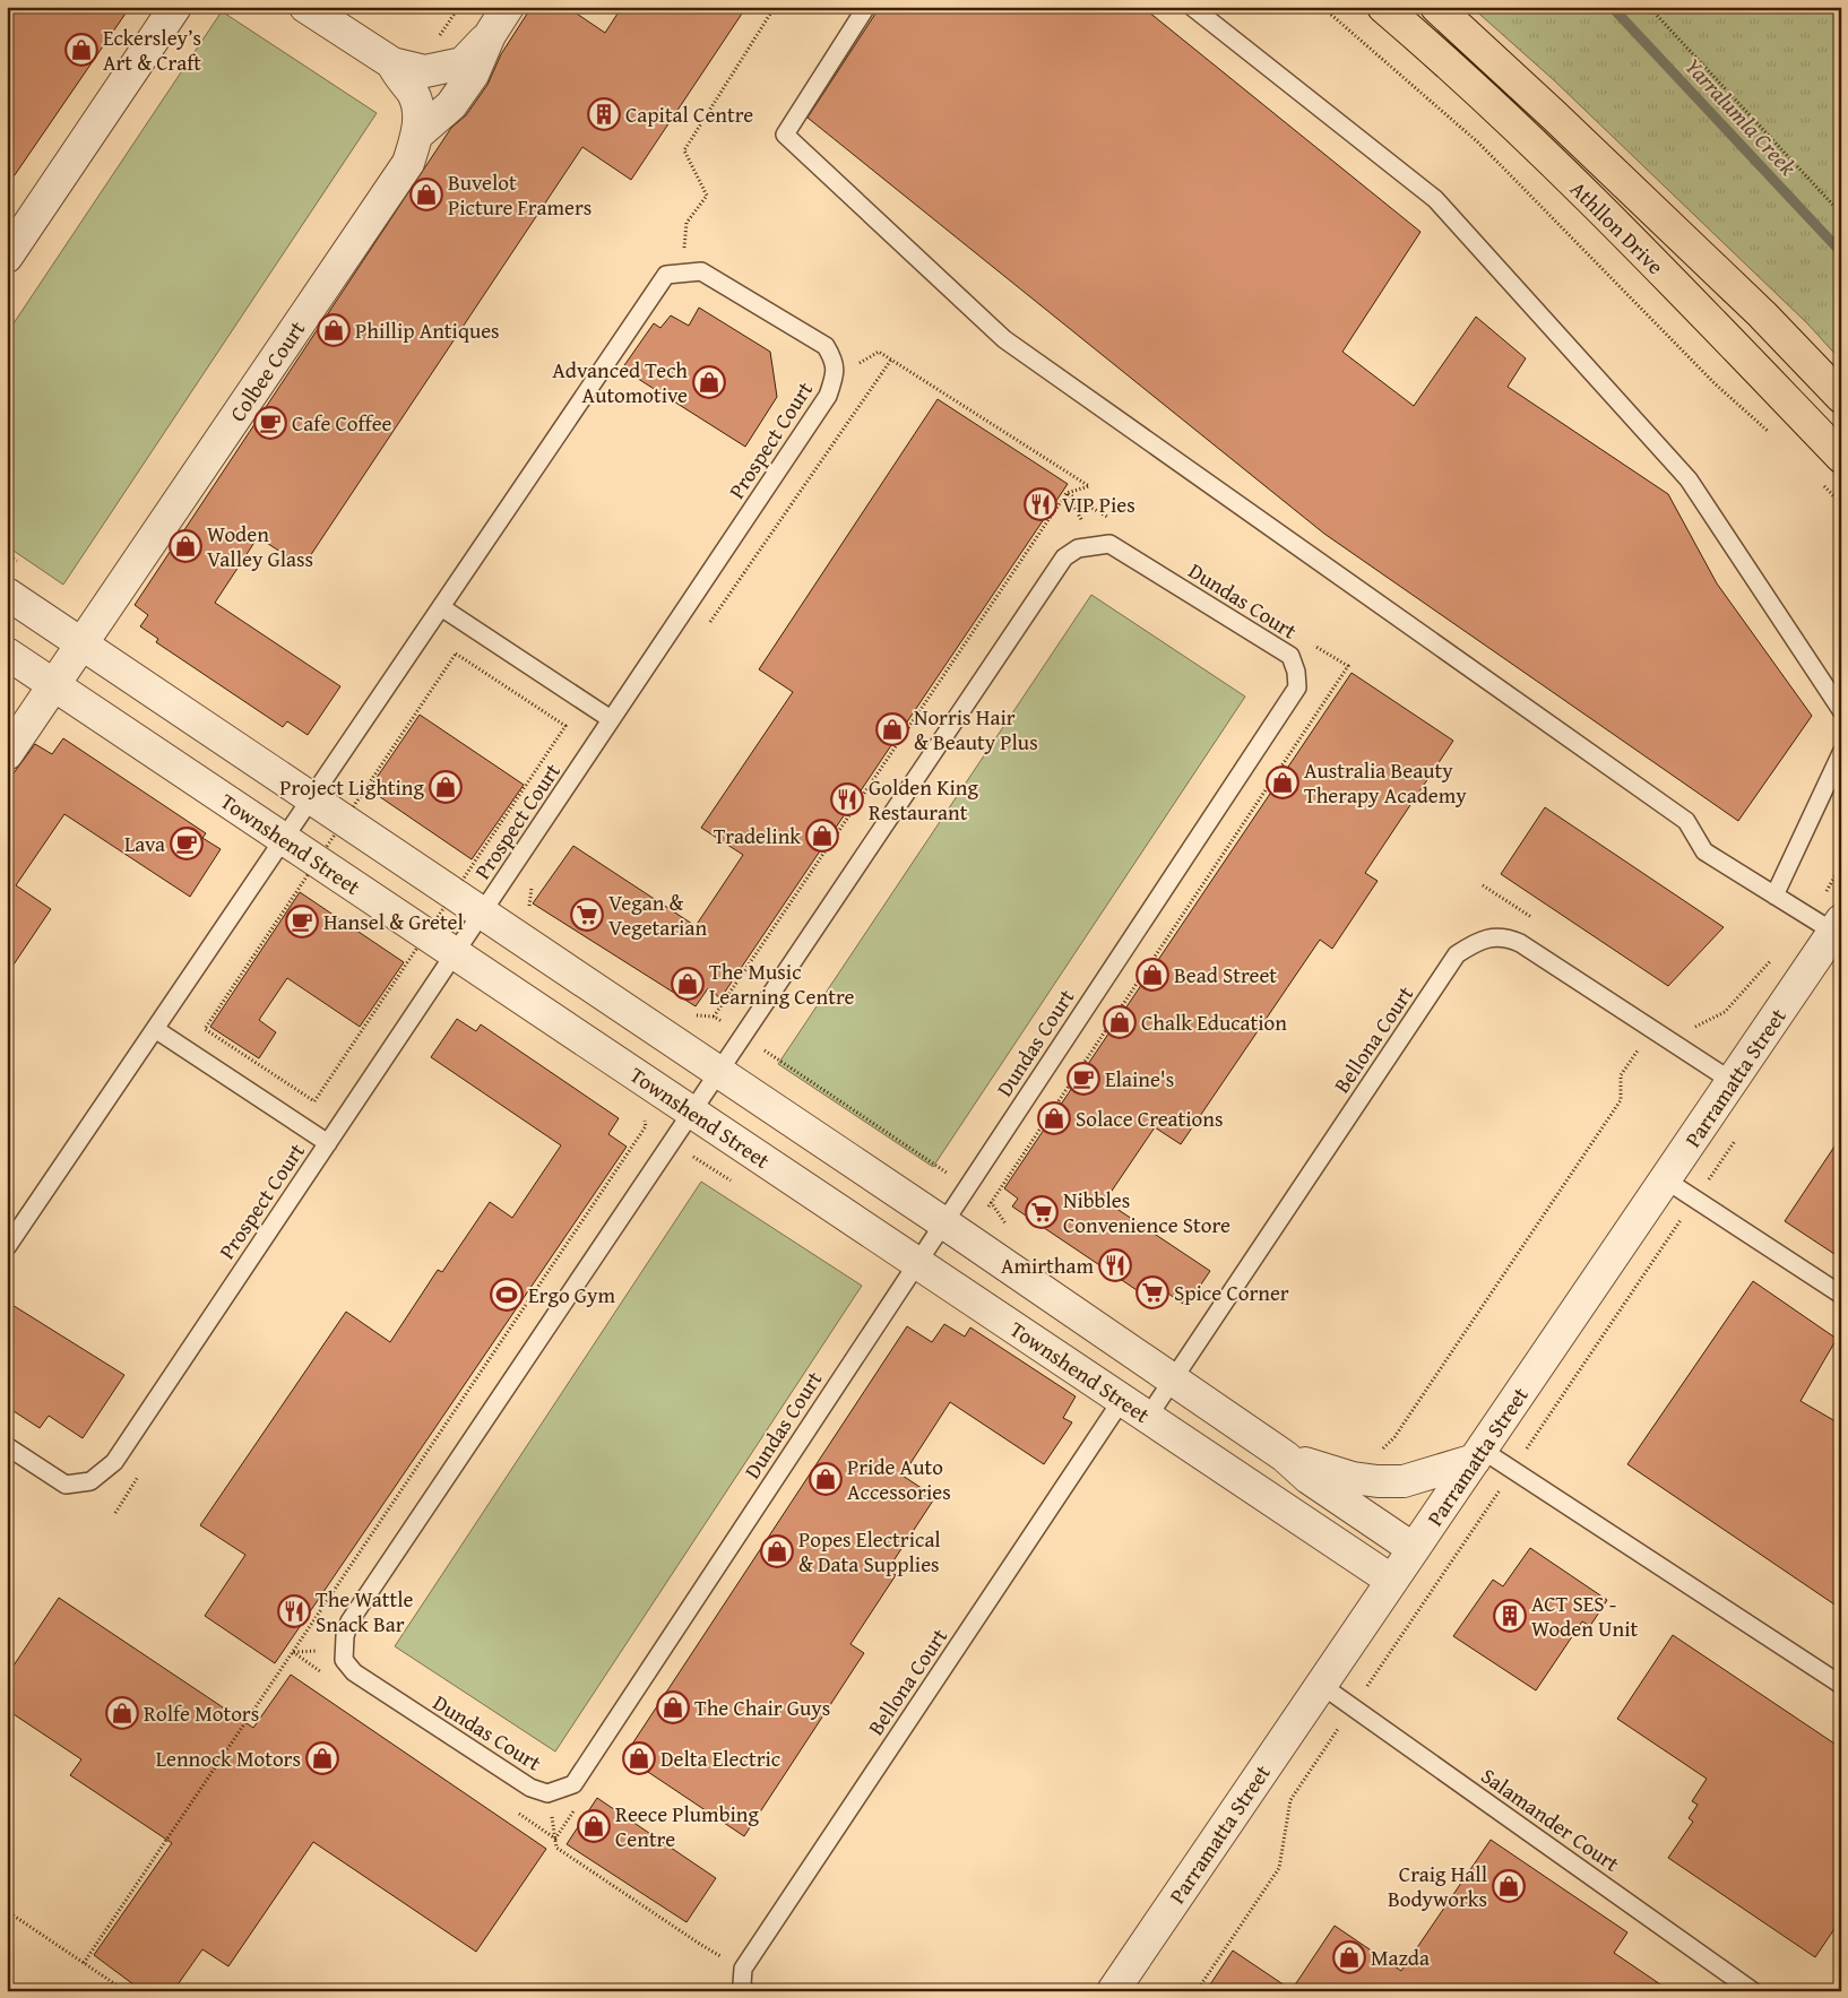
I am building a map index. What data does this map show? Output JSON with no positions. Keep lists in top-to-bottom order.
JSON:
{
  "streets": {
    "main road": ["Athllon Drive"],
    "street": ["Colbee Court", "Townshend Street", "Parramatta Street"],
    "lane": [
      "Prospect Court",
      "Dundas Court",
      "Bellona Court",
      "Salamander Court"
    ]
  },
  "crossings": [
    ["Colbee Court", "Townshend Street"],
    ["Prospect Court", "Townshend Street"],
    ["Dundas Court", "Townshend Street"],
    ["Townshend Street", "Bellona Court"],
    ["Townshend Street", "Parramatta Street"],
    ["Bellona Court", "Parramatta Street"],
    ["Parramatta Street", "Salamander Court"]
  ],
  "water": ["Yarralumla Creek"],
  "places": {
    "shop": [
      "Eckersley’s Art & Craft",
      "Buvelot Picture Framers",
      "Phillip Antiques",
      "Advanced Tech Automotive",
      "Woden Valley Glass",
      "Norris Hair & Beauty Plus",
      "Australia Beauty Therapy Academy",
      "Project Lighting",
      "Tradelink",
      "Bead Street",
      "The Music Learning Centre",
      "Chalk Education",
      "Solace Creations",
      "Pride Auto Accessories",
      "Popes Electrical & Data Supplies",
      "The Chair Guys",
      "Rolfe Motors",
      "Lennock Motors",
      "Delta Electric",
      "Reece Plumbing Centre",
      "Craig Hall Bodyworks",
      "Mazda"
    ],
    "building": ["Capital Centre", "ACT SES - Woden Unit"],
    "cafe": [
      "Cafe Coffee",
      "Lava",
      "Hansel & Gretel",
      "Elaine's"
    ],
    "restaurant": [
      "VIP Pies",
      "Golden King Restaurant",
      "Amirtham",
      "The Wattle Snack Bar"
    ],
    "supermarket": ["Vegan & Vegetarian", "Nibbles Convenience Store", "Spice Corner"],
    "sports": ["Ergo Gym"]
  }
}
